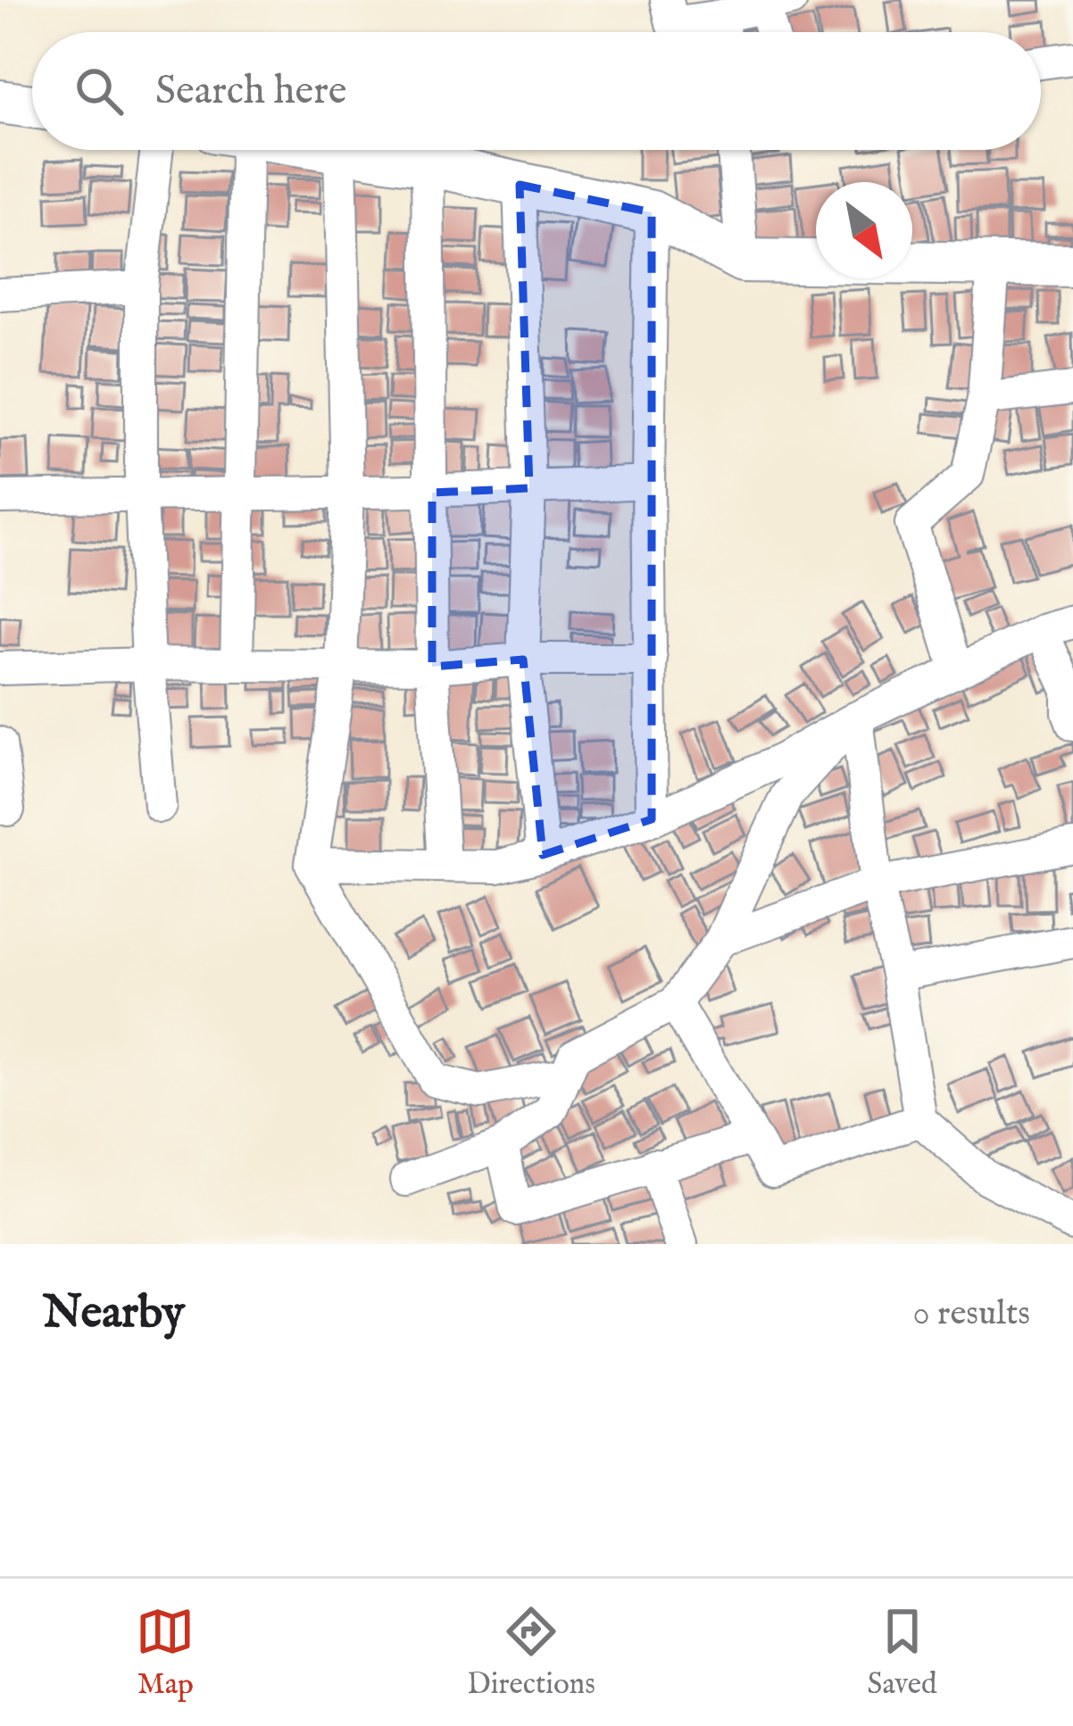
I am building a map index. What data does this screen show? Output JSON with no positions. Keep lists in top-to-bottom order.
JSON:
{
  "north": "bottom right",
  "page": {
    "search": "Search here",
    "heading": ["Nearby", "0 results"],
    "nav": ["Map", "Directions", "Saved"]
  }
}
